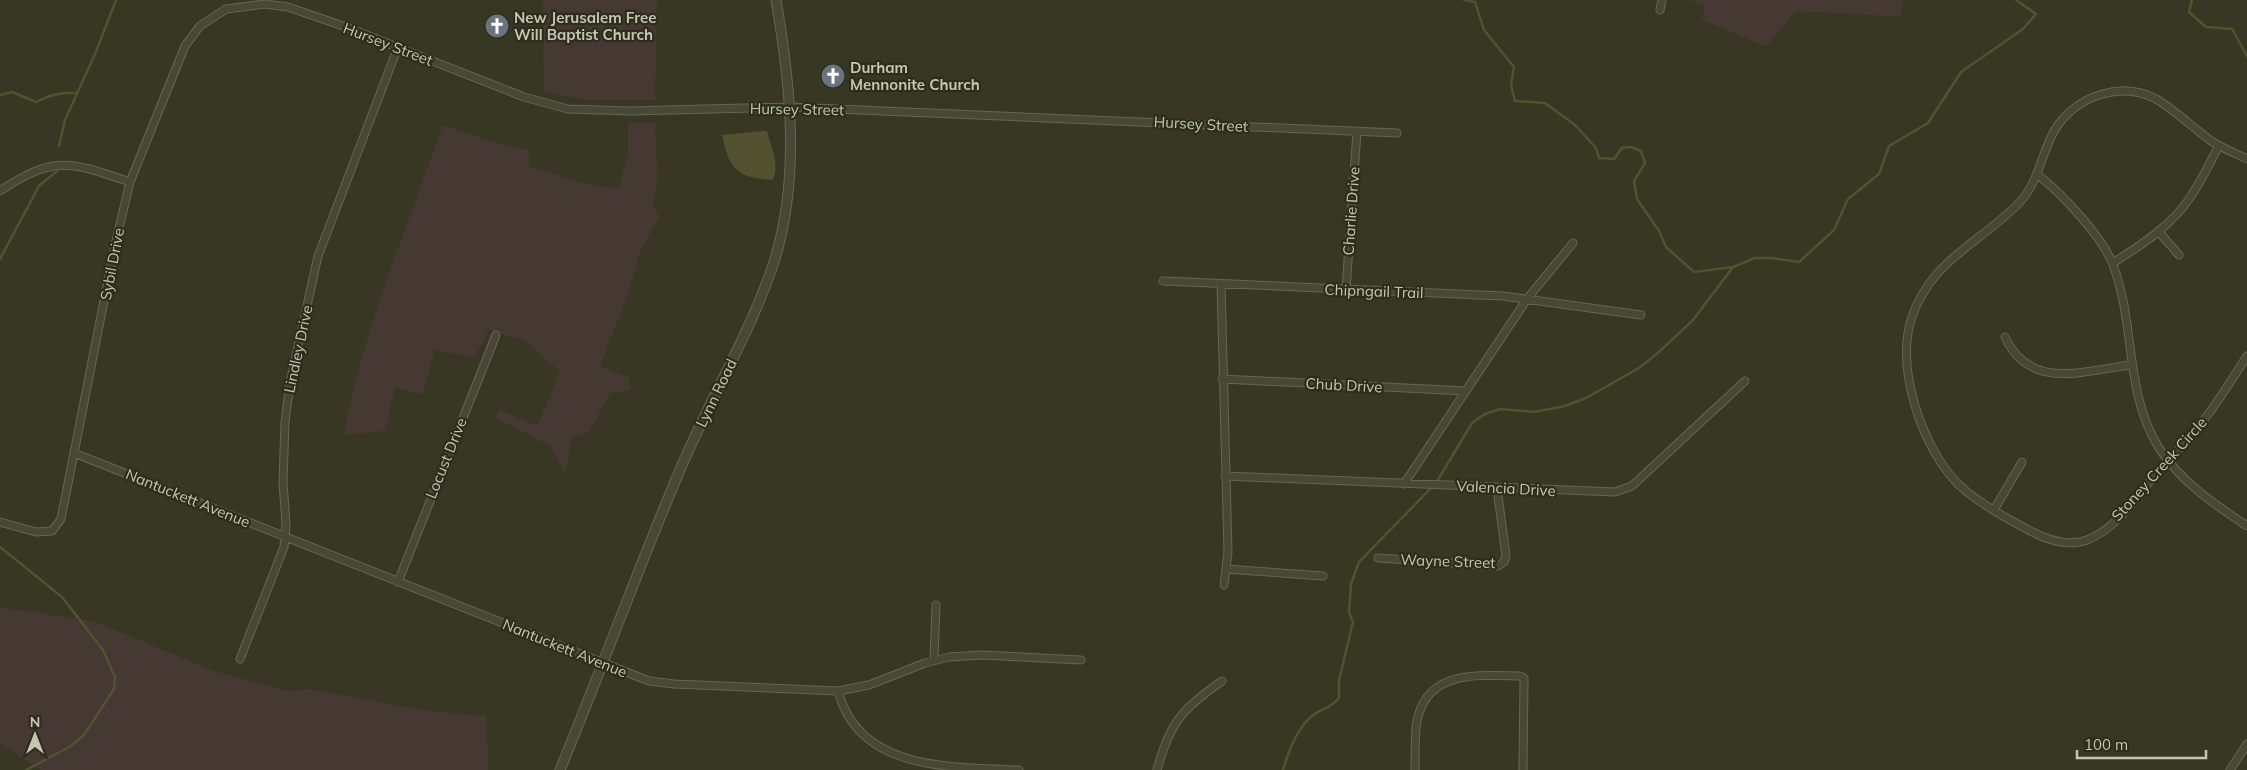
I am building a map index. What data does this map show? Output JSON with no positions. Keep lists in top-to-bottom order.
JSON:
{
  "streets": {
    "street": [
      "Hursey Street",
      "Charlie Drive",
      "Sybil Drive",
      "Chipngail Trail",
      "Lindley Drive",
      "Chub Drive",
      "Lynn Road",
      "Locust Drive",
      "Stoney Creek Circle",
      "Valencia Drive",
      "Nantuckett Avenue",
      "Wayne Street"
    ]
  },
  "crossings": [
    ["Hursey Street", "Charlie Drive"],
    ["Hursey Street", "Sybil Drive"],
    ["Hursey Street", "Lindley Drive"],
    ["Hursey Street", "Lynn Road"],
    ["Charlie Drive", "Chipngail Trail"],
    ["Sybil Drive", "Nantuckett Avenue"],
    ["Lindley Drive", "Nantuckett Avenue"],
    ["Lynn Road", "Nantuckett Avenue"],
    ["Locust Drive", "Nantuckett Avenue"],
    ["Valencia Drive", "Wayne Street"]
  ],
  "places": {
    "church": ["New Jerusalem Free Will Baptist Church", "Durham Mennonite Church"]
  },
  "scale_bar": "100 m",
  "north": "top"
}
